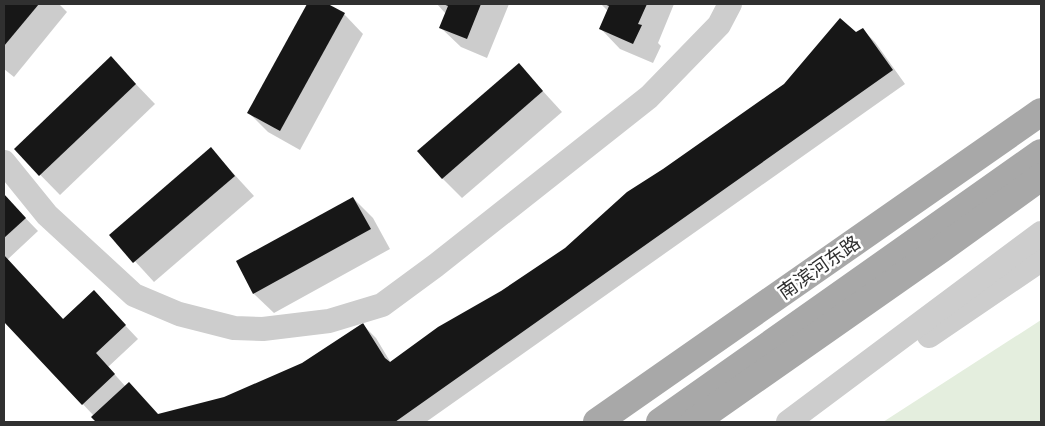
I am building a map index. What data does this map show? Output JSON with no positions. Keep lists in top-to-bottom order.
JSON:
{
  "streets": {
    "main road": ["南滨河东路"]
  }
}
